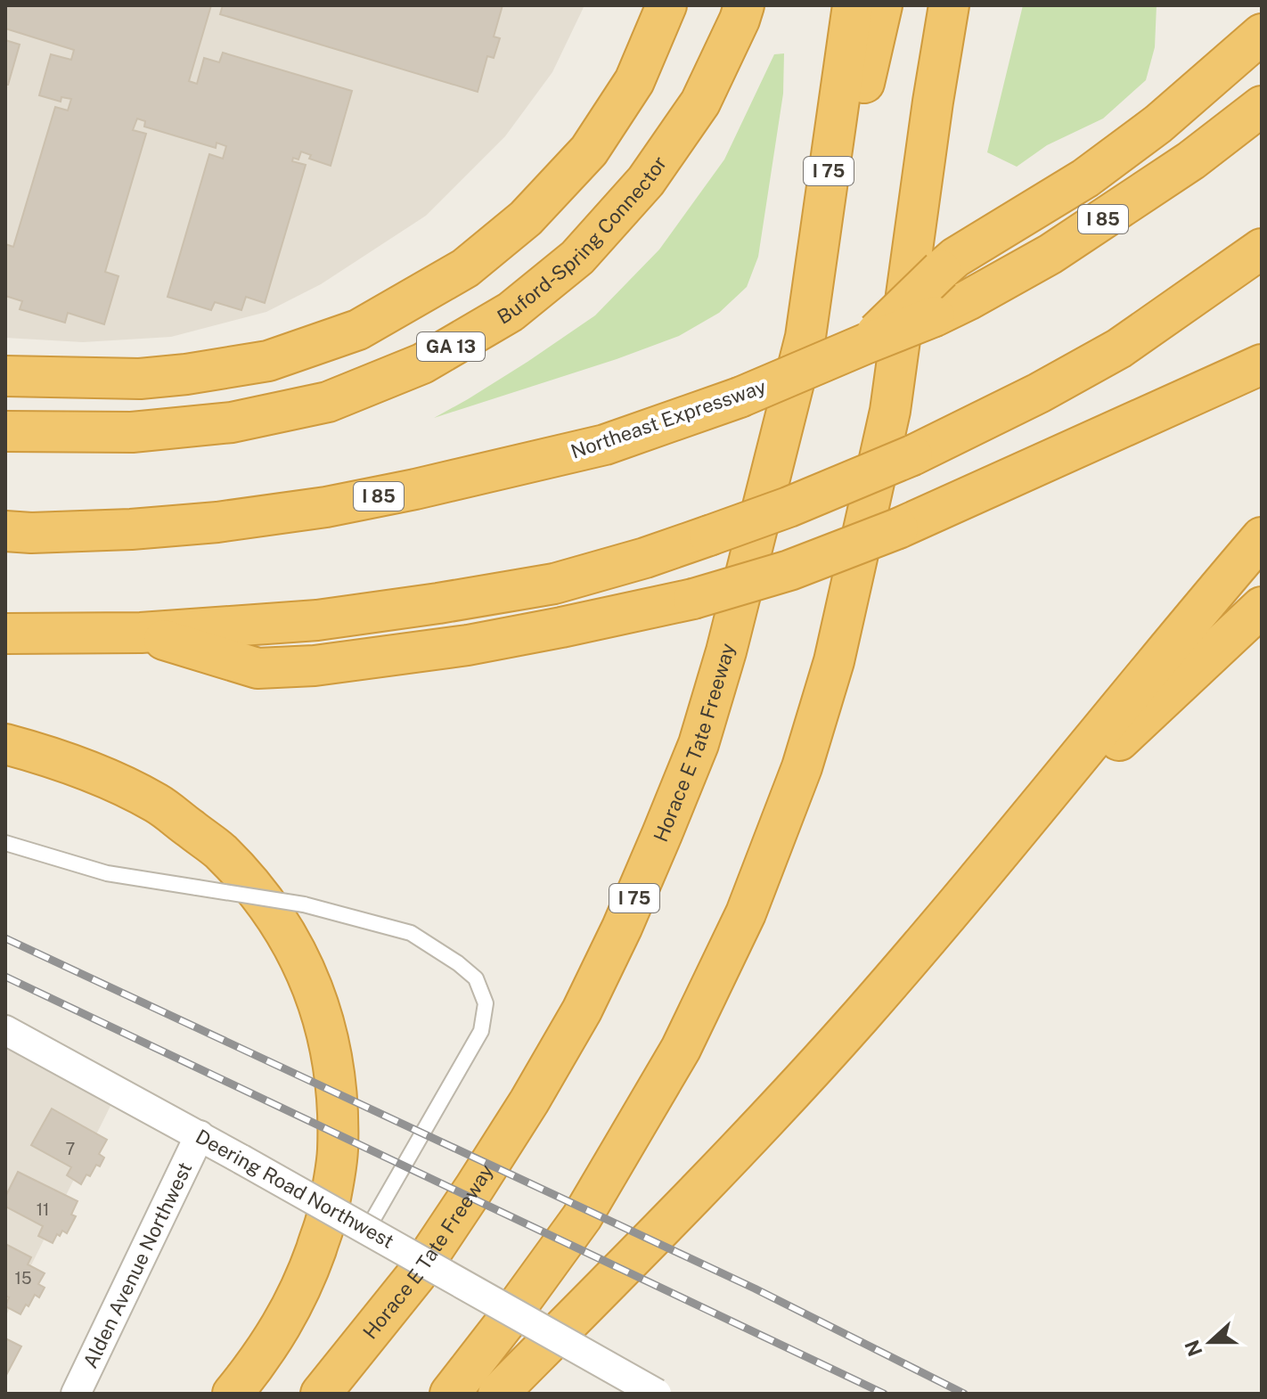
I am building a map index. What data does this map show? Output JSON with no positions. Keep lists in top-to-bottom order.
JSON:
{
  "streets": {
    "highway": [
      "I 75",
      "I 85",
      "Buford-Spring Connector",
      "GA 13",
      "Northeast Expressway",
      "Horace E Tate Freeway"
    ],
    "street": ["Deering Road Northwest", "Alden Avenue Northwest"]
  },
  "crossings": [
    ["Deering Road Northwest", "Alden Avenue Northwest"]
  ],
  "house_numbers": ["7", "11", "15"],
  "north": "left"
}
